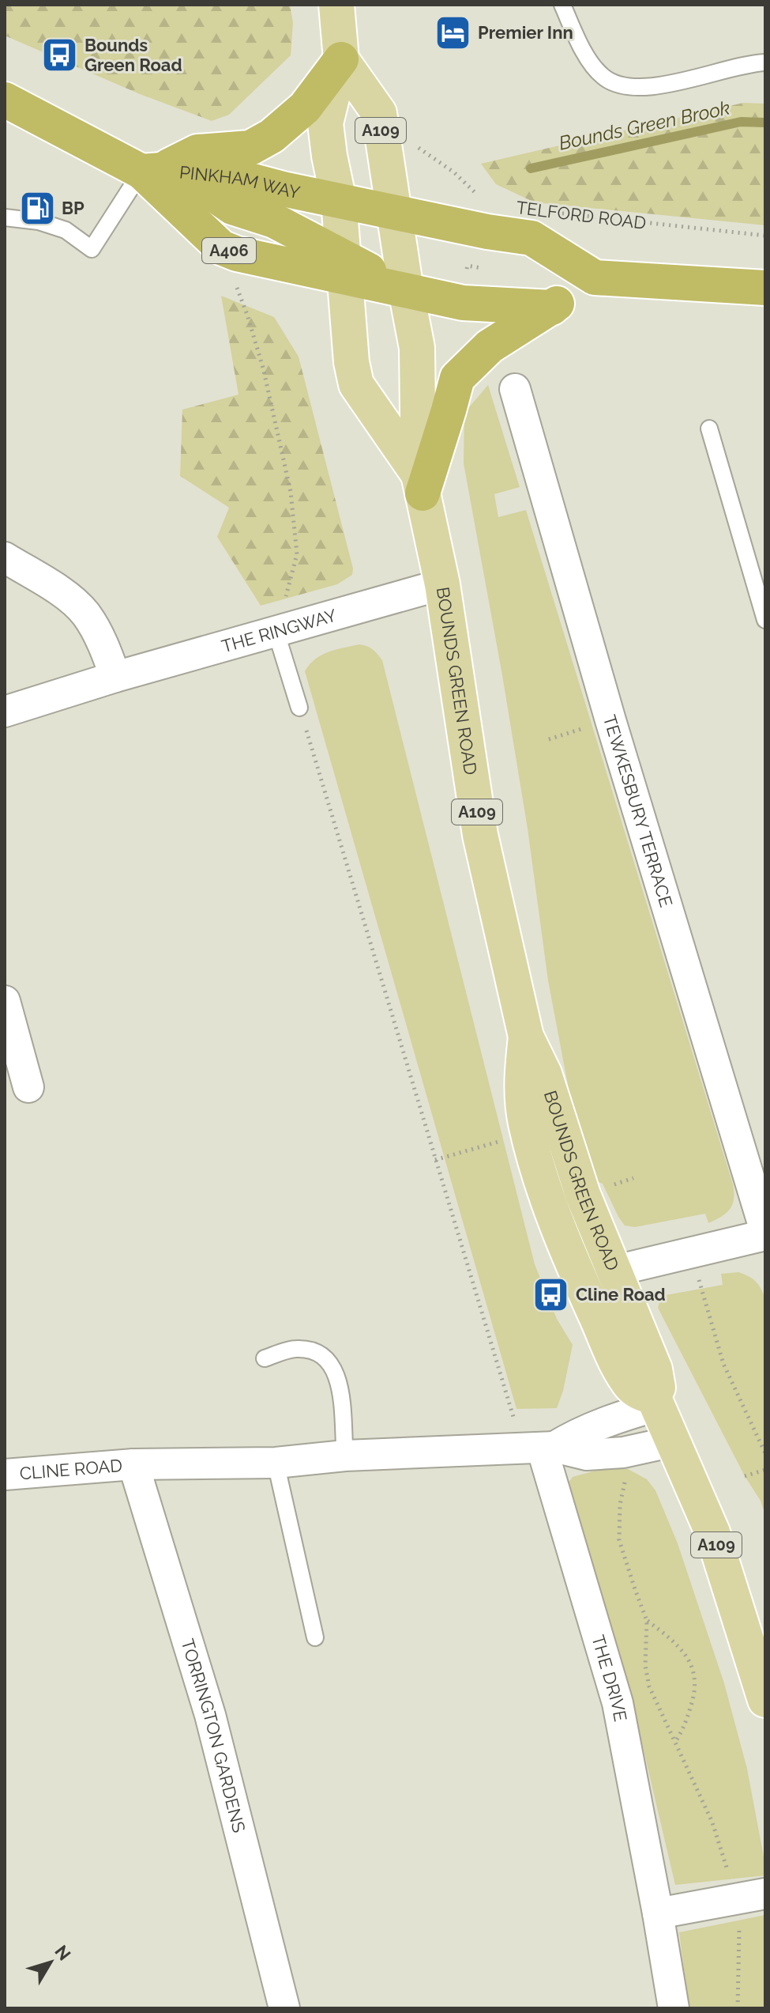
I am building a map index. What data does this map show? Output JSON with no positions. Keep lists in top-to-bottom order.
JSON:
{
  "streets": {
    "highway": ["PINKHAM WAY", "TELFORD ROAD"],
    "main road": ["A109", "BOUNDS GREEN ROAD"],
    "street": [
      "THE RINGWAY",
      "TEWKESBURY TERRACE",
      "CLINE ROAD",
      "THE DRIVE",
      "TORRINGTON GARDENS"
    ]
  },
  "crossings": [
    ["A109", "PINKHAM WAY"],
    ["A109", "TELFORD ROAD"],
    ["A109", "BOUNDS GREEN ROAD"],
    ["PINKHAM WAY", "TELFORD ROAD"],
    ["PINKHAM WAY", "BOUNDS GREEN ROAD"],
    ["THE RINGWAY", "BOUNDS GREEN ROAD"],
    ["BOUNDS GREEN ROAD", "CLINE ROAD"],
    ["CLINE ROAD", "THE DRIVE"],
    ["CLINE ROAD", "TORRINGTON GARDENS"]
  ],
  "water": ["Bounds Green Brook"],
  "places": {
    "hotel": ["Premier Inn"],
    "bus stop": ["Bounds Green Road", "Cline Road"],
    "fuel station": ["BP"]
  },
  "north": "top right"
}
